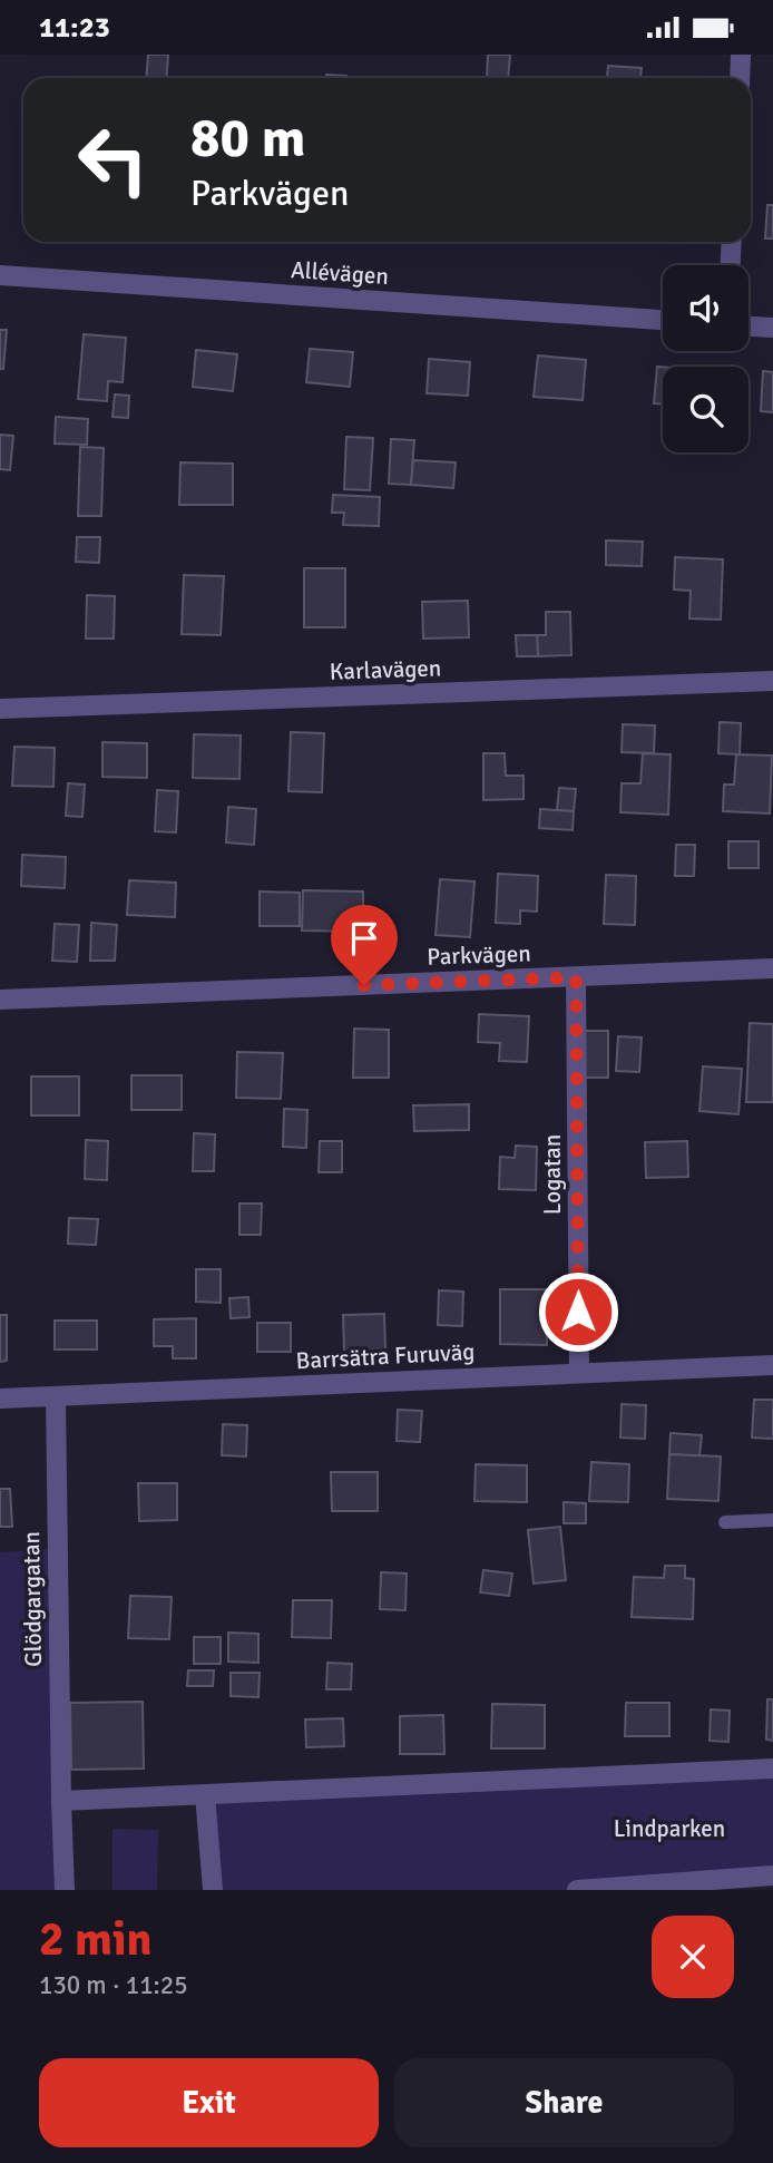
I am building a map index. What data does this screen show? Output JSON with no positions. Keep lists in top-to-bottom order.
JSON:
{
  "streets": {
    "street": [
      "Allévägen",
      "Karlavägen",
      "Parkvägen",
      "Logatan",
      "Barrsätra Furuväg",
      "Glödgargatan"
    ]
  },
  "crossings": [
    ["Parkvägen", "Logatan"],
    ["Logatan", "Barrsätra Furuväg"],
    ["Barrsätra Furuväg", "Glödgargatan"]
  ],
  "parks": ["Lindparken"],
  "page": {
    "status": "11:23",
    "turn": ["80 m", "Parkvägen"],
    "heading": ["2 min", "130 m · 11:25"],
    "buttons": ["Exit", "Share"]
  }
}
